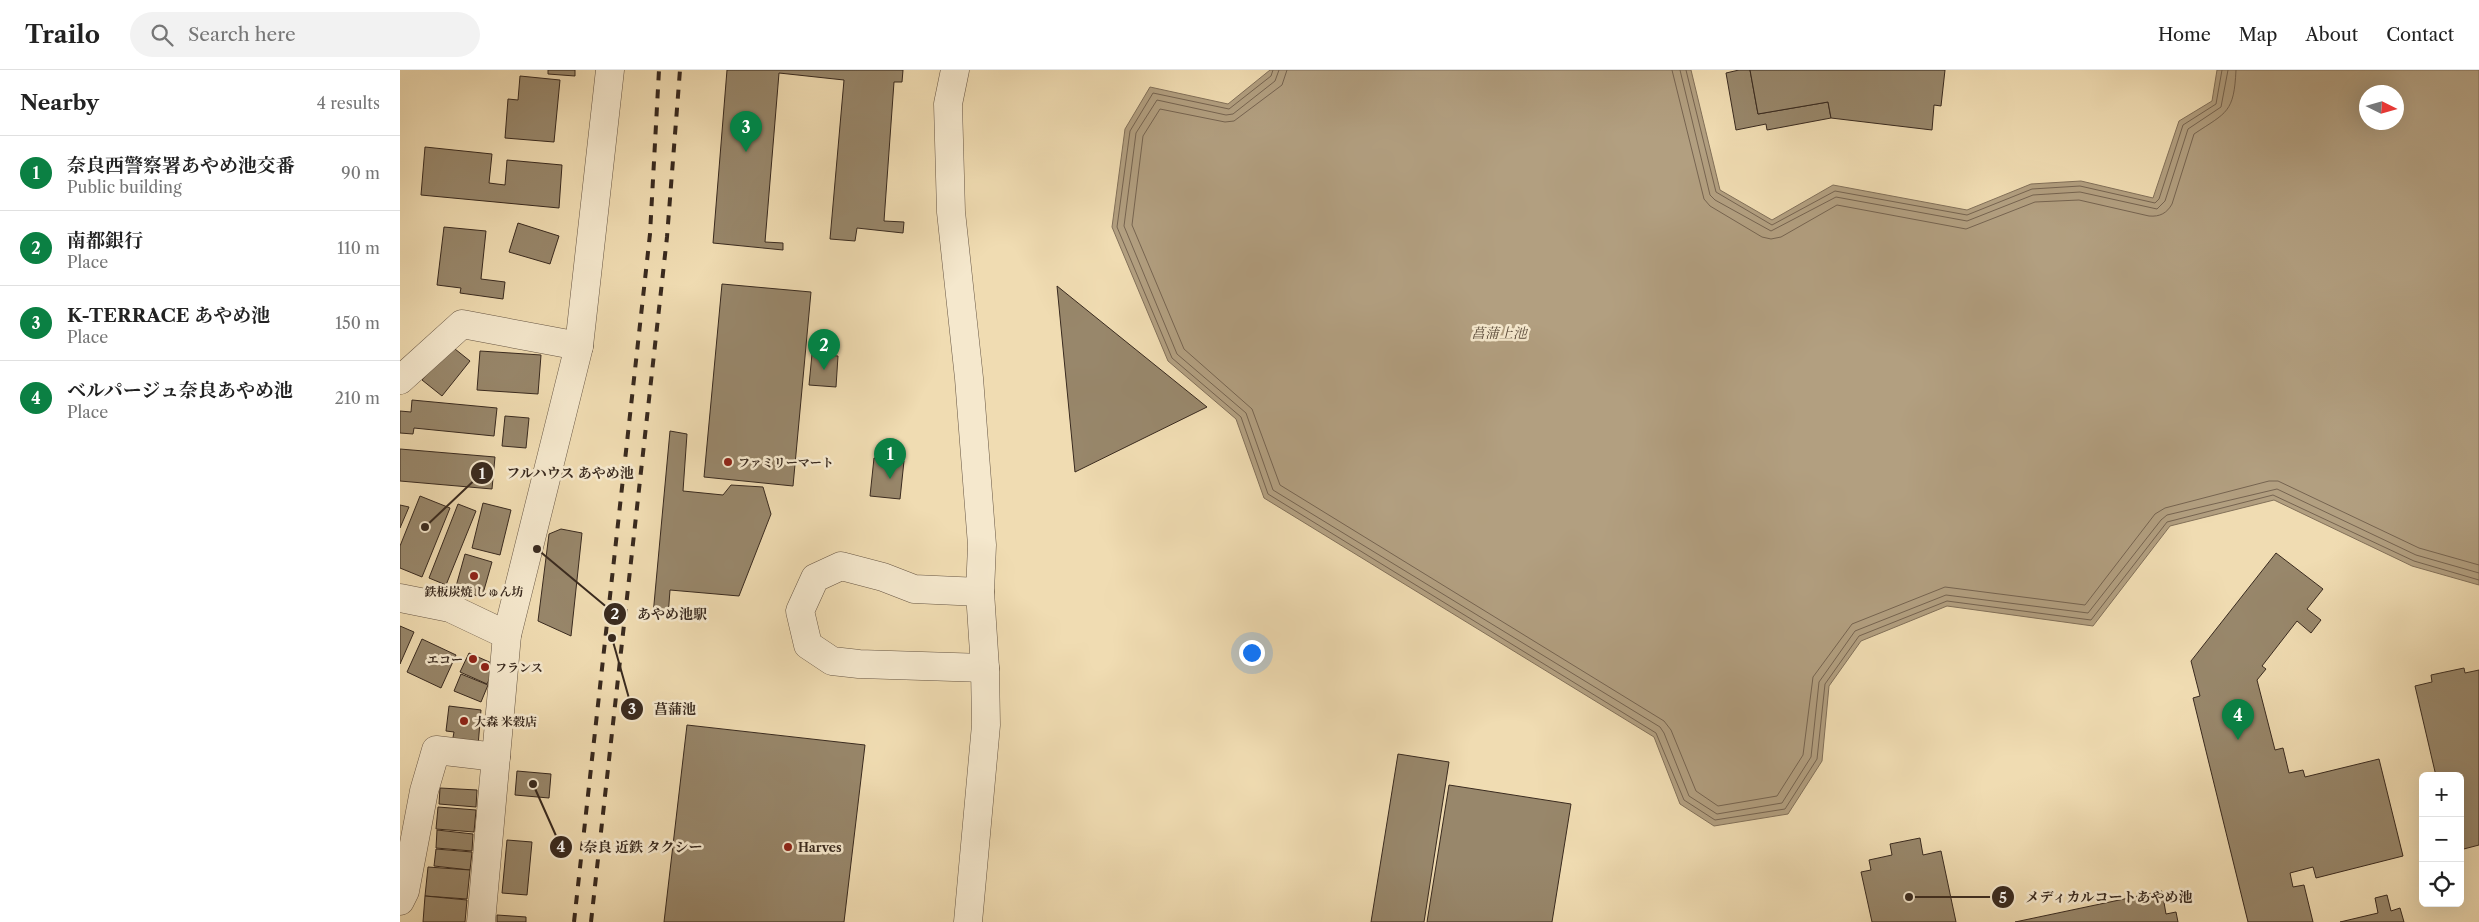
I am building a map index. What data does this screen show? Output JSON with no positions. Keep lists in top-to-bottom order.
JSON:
{
  "water": ["菖蒲上池"],
  "places": [
    "ファミリーマート",
    "フルハウス あやめ池",
    "あやめ池駅",
    "鉄板炭焼 しゅん坊",
    "菖蒲池",
    "エコー",
    "フランス",
    "大森 米穀店",
    "奈良 近鉄 タクシー",
    "Harves",
    "メディカルコートあやめ池"
  ],
  "north": "right",
  "page": {
    "header": "Trailo",
    "search": "Search here",
    "nav": [
      "Home",
      "Map",
      "About",
      "Contact"
    ],
    "heading": ["Nearby", "4 results"],
    "pins": [
      "3",
      "2",
      "1",
      "4"
    ],
    "list": [
      {
        "mark": "1",
        "name": "奈良西警察署あやめ池交番",
        "note": "Public building",
        "value": "90 m"
      },
      {
        "mark": "2",
        "name": "南都銀行",
        "note": "Place",
        "value": "110 m"
      },
      {
        "mark": "3",
        "name": "K-TERRACE あやめ池",
        "note": "Place",
        "value": "150 m"
      },
      {
        "mark": "4",
        "name": "ベルパージュ奈良あやめ池",
        "note": "Place",
        "value": "210 m"
      }
    ],
    "map_buttons": ["+", "−"]
  }
}
